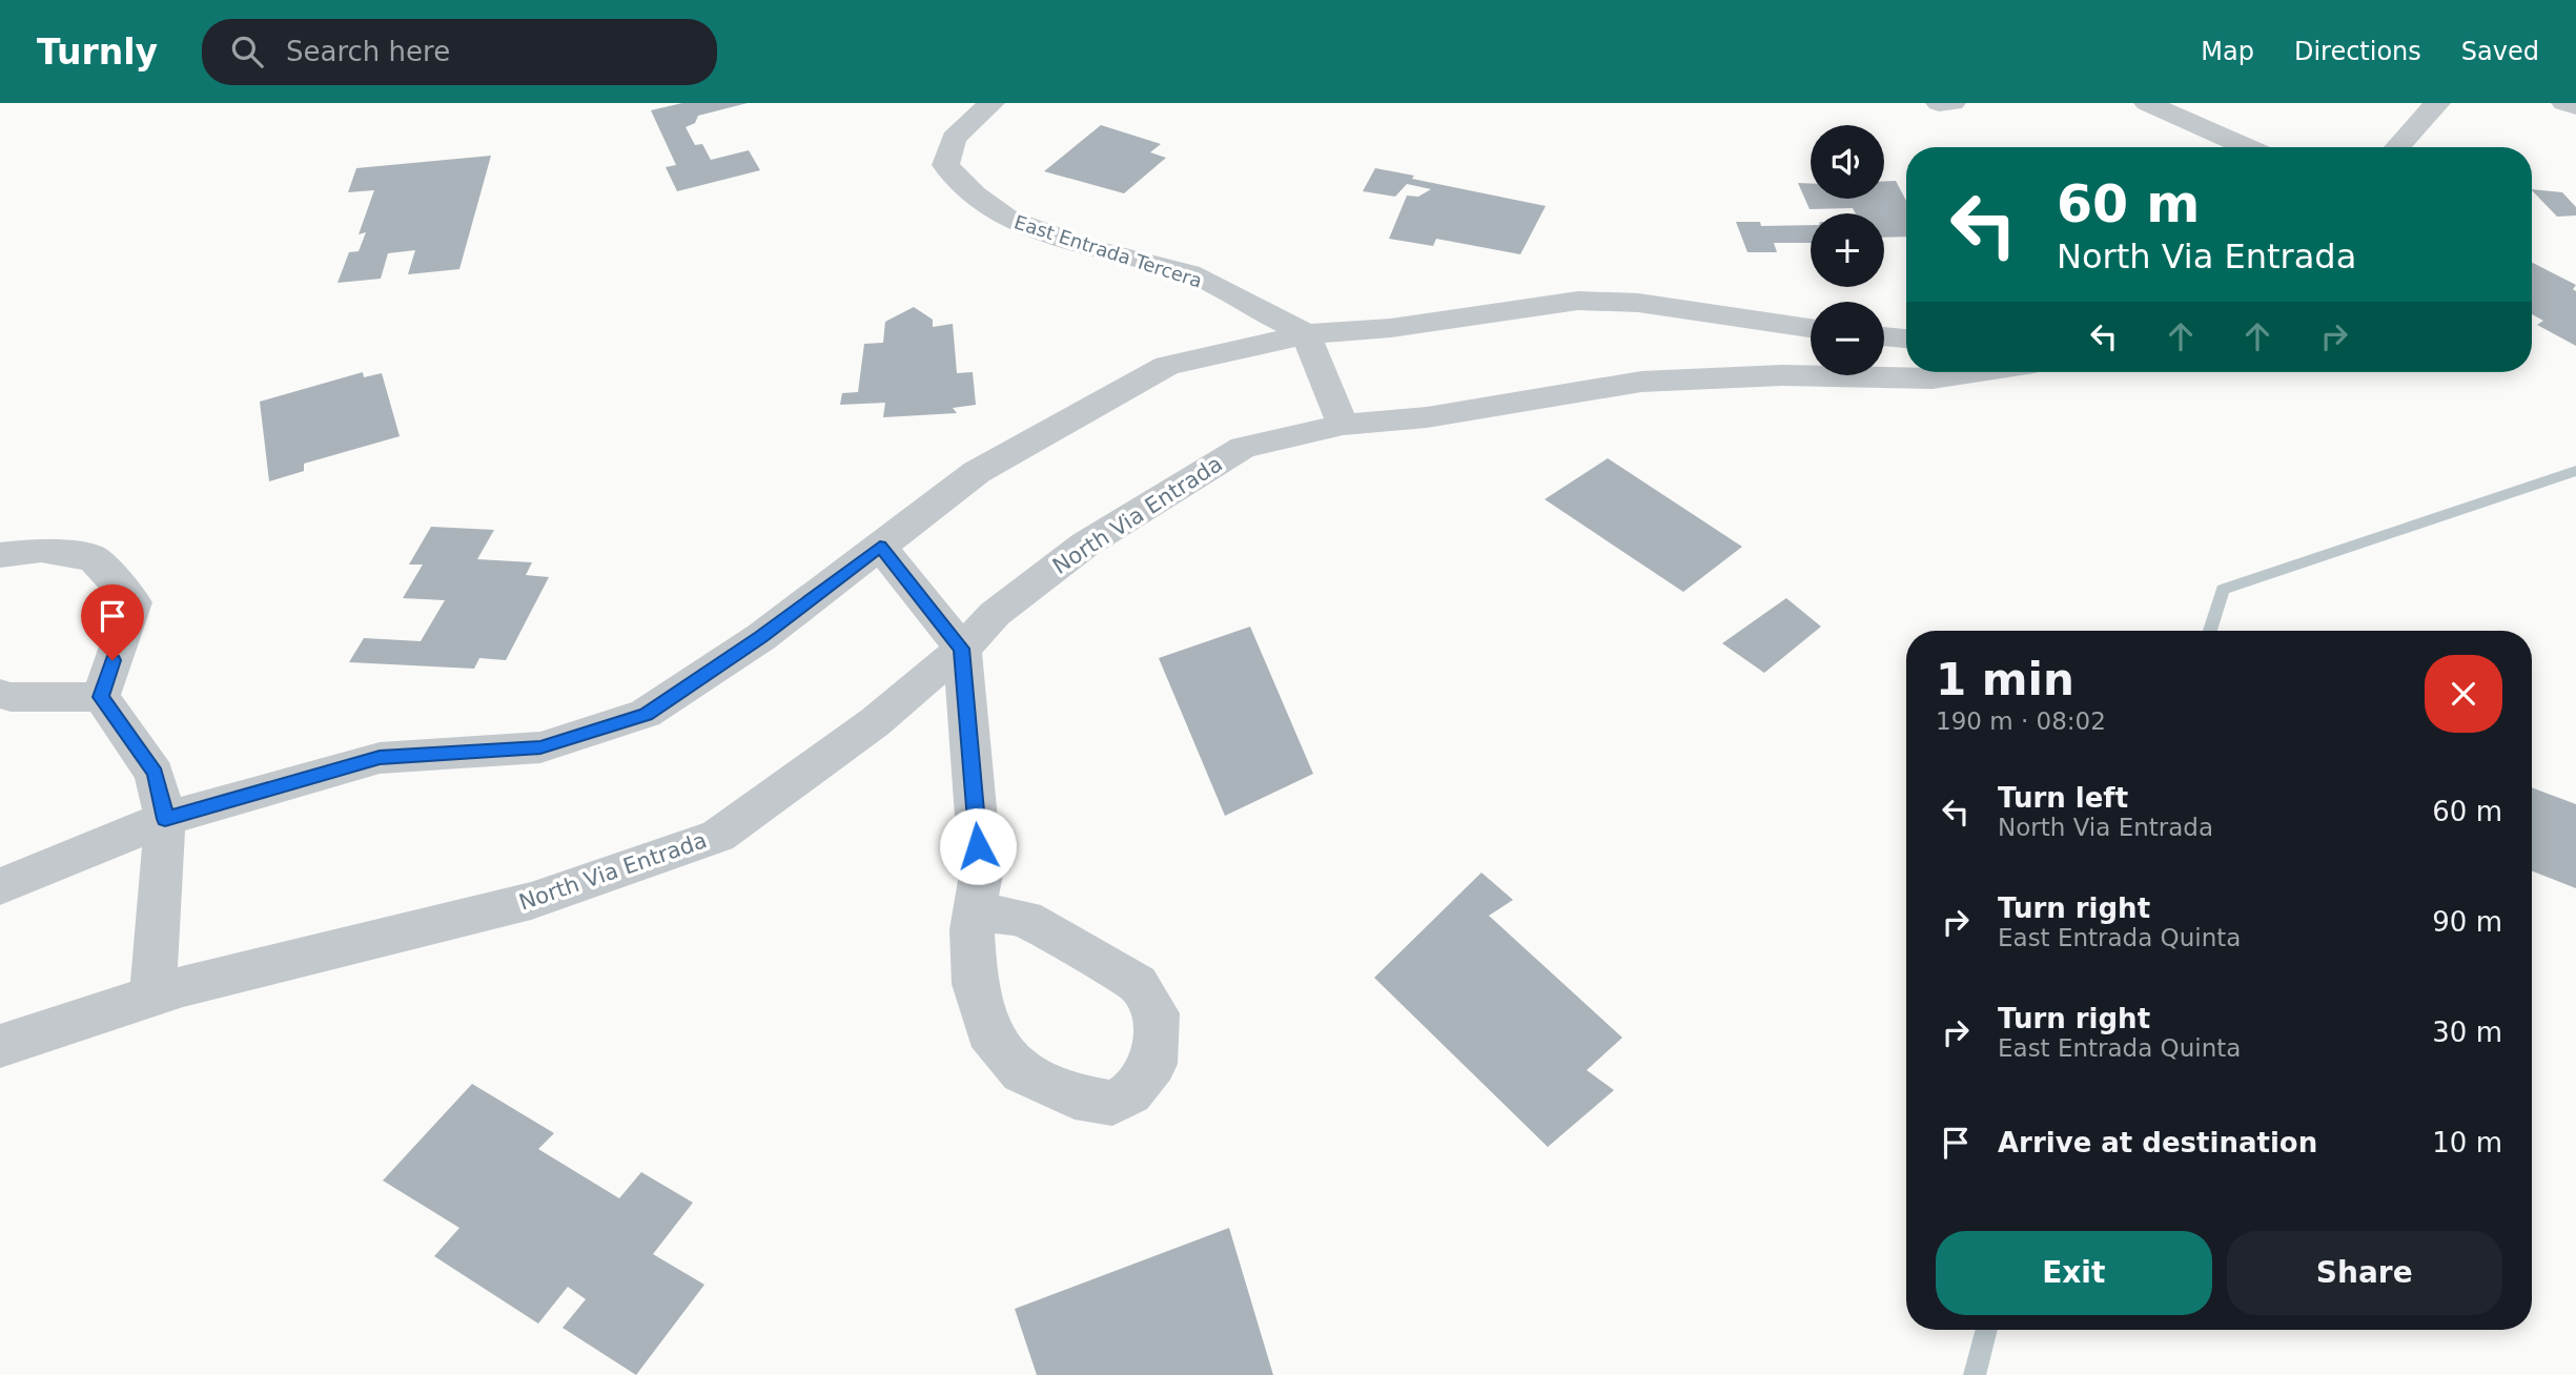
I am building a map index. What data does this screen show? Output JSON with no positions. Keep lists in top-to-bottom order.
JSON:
{
  "streets": {
    "street": ["East Entrada Tercera", "North Via Entrada"]
  },
  "page": {
    "header": "Turnly",
    "search": "Search here",
    "nav": ["Map", "Directions", "Saved"],
    "map_buttons": ["+", "−"],
    "turn": ["60 m", "North Via Entrada"],
    "heading": ["1 min", "190 m · 08:02"],
    "list": [
      {
        "name": "Turn left",
        "note": "North Via Entrada",
        "value": "60 m"
      },
      {
        "name": "Turn right",
        "note": "East Entrada Quinta",
        "value": "90 m"
      },
      {
        "name": "Turn right",
        "note": "East Entrada Quinta",
        "value": "30 m"
      },
      {
        "name": "Arrive at destination",
        "value": "10 m"
      }
    ],
    "buttons": ["Exit", "Share"]
  }
}
